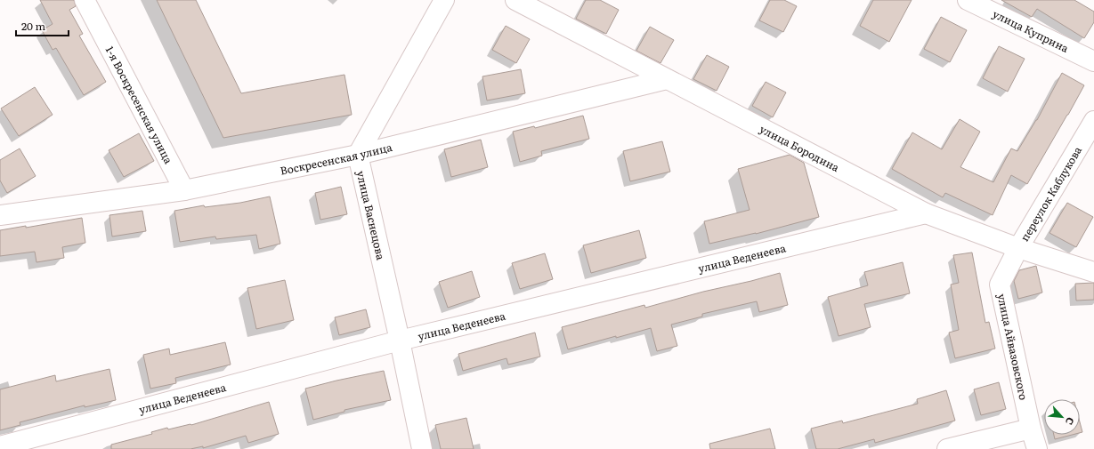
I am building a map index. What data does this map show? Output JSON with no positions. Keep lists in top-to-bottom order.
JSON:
{
  "streets": {
    "street": [
      "улица Куприна",
      "1-я Воскресенская улица",
      "улица Бородина",
      "Воскресенская улица",
      "переулок Каблукова",
      "улица Васнецова",
      "улица Веденеева",
      "улица Айвазовского"
    ]
  },
  "crossings": [
    ["1-я Воскресенская улица", "Воскресенская улица"],
    ["улица Бородина", "Воскресенская улица"],
    ["улица Бородина", "переулок Каблукова"],
    ["улица Бородина", "улица Веденеева"],
    ["улица Бородина", "улица Айвазовского"],
    ["Воскресенская улица", "улица Васнецова"],
    ["переулок Каблукова", "улица Айвазовского"],
    ["улица Васнецова", "улица Веденеева"]
  ],
  "scale_bar": "20 m",
  "north": "bottom right"
}
